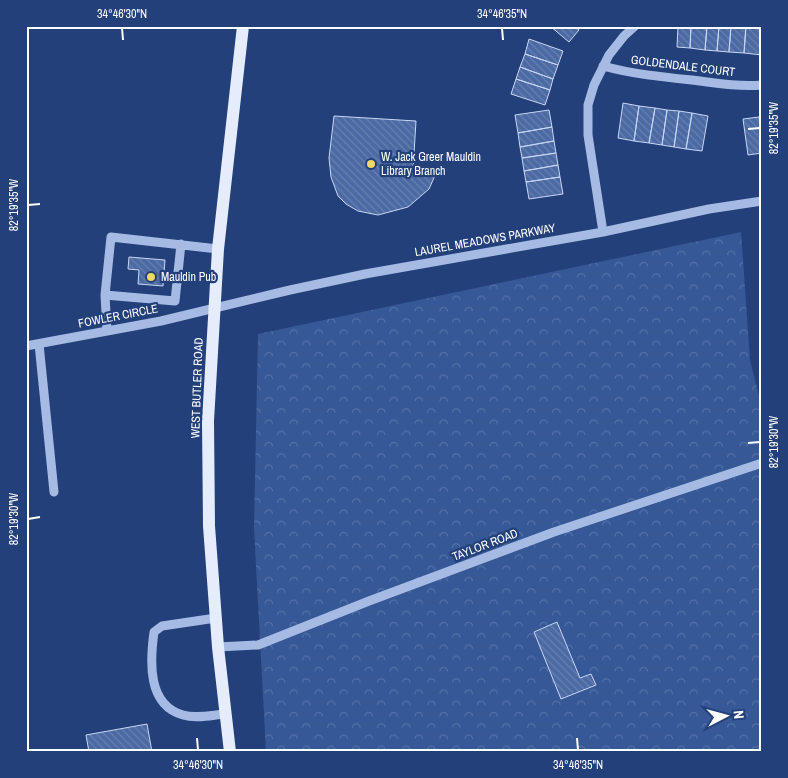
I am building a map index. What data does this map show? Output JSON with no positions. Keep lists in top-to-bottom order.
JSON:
{
  "streets": {
    "main road": ["WEST BUTLER ROAD"],
    "street": [
      "GOLDENDALE COURT",
      "LAUREL MEADOWS PARKWAY",
      "FOWLER CIRCLE",
      "TAYLOR ROAD"
    ]
  },
  "crossings": [
    ["LAUREL MEADOWS PARKWAY", "FOWLER CIRCLE"],
    ["LAUREL MEADOWS PARKWAY", "WEST BUTLER ROAD"],
    ["FOWLER CIRCLE", "WEST BUTLER ROAD"],
    ["WEST BUTLER ROAD", "TAYLOR ROAD"]
  ],
  "places": ["W. Jack Greer Mauldin Library Branch", "Mauldin Pub"],
  "north": "right",
  "coordinates": [
    "34°46'30\"N",
    "34°46'35\"N",
    "82°19'35\"W",
    "82°19'30\"W"
  ]
}
